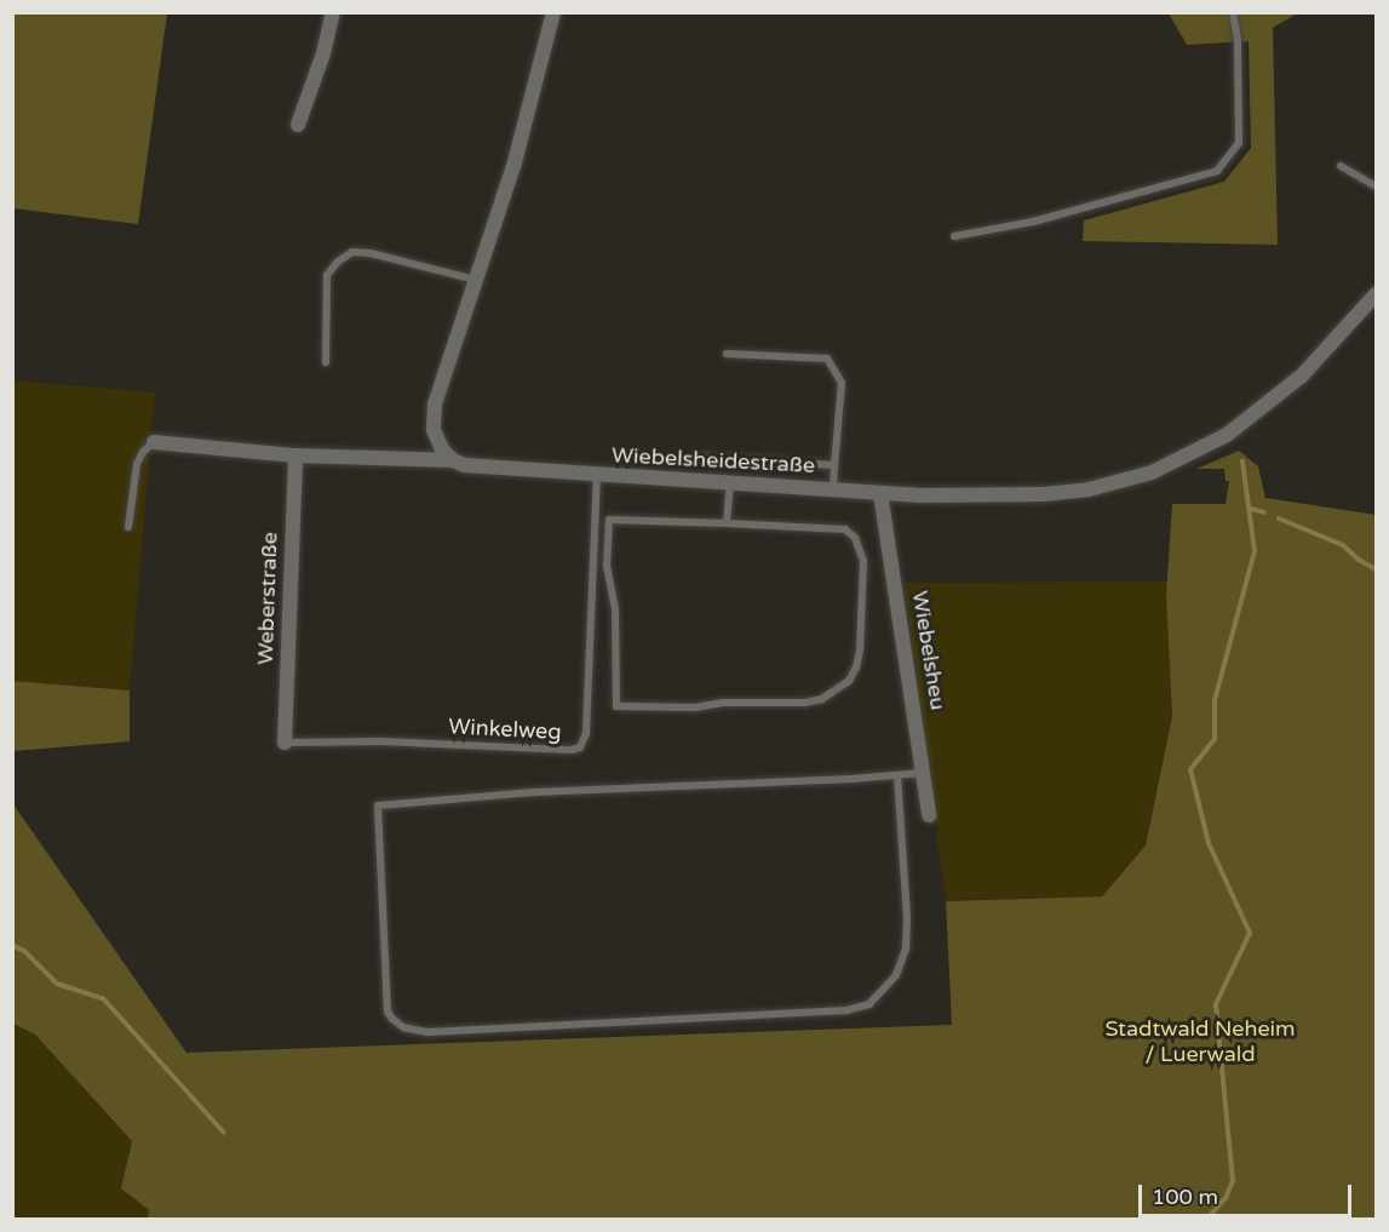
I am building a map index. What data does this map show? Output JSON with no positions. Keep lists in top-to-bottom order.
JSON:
{
  "streets": {
    "street": ["Wiebelsheidestraße", "Weberstraße", "Wiebelsheu"],
    "lane": ["Winkelweg"]
  },
  "crossings": [
    ["Wiebelsheidestraße", "Weberstraße"],
    ["Wiebelsheidestraße", "Wiebelsheu"],
    ["Wiebelsheidestraße", "Winkelweg"],
    ["Weberstraße", "Winkelweg"]
  ],
  "parks": ["Stadtwald Neheim / Luerwald"],
  "scale_bar": "100 m"
}
